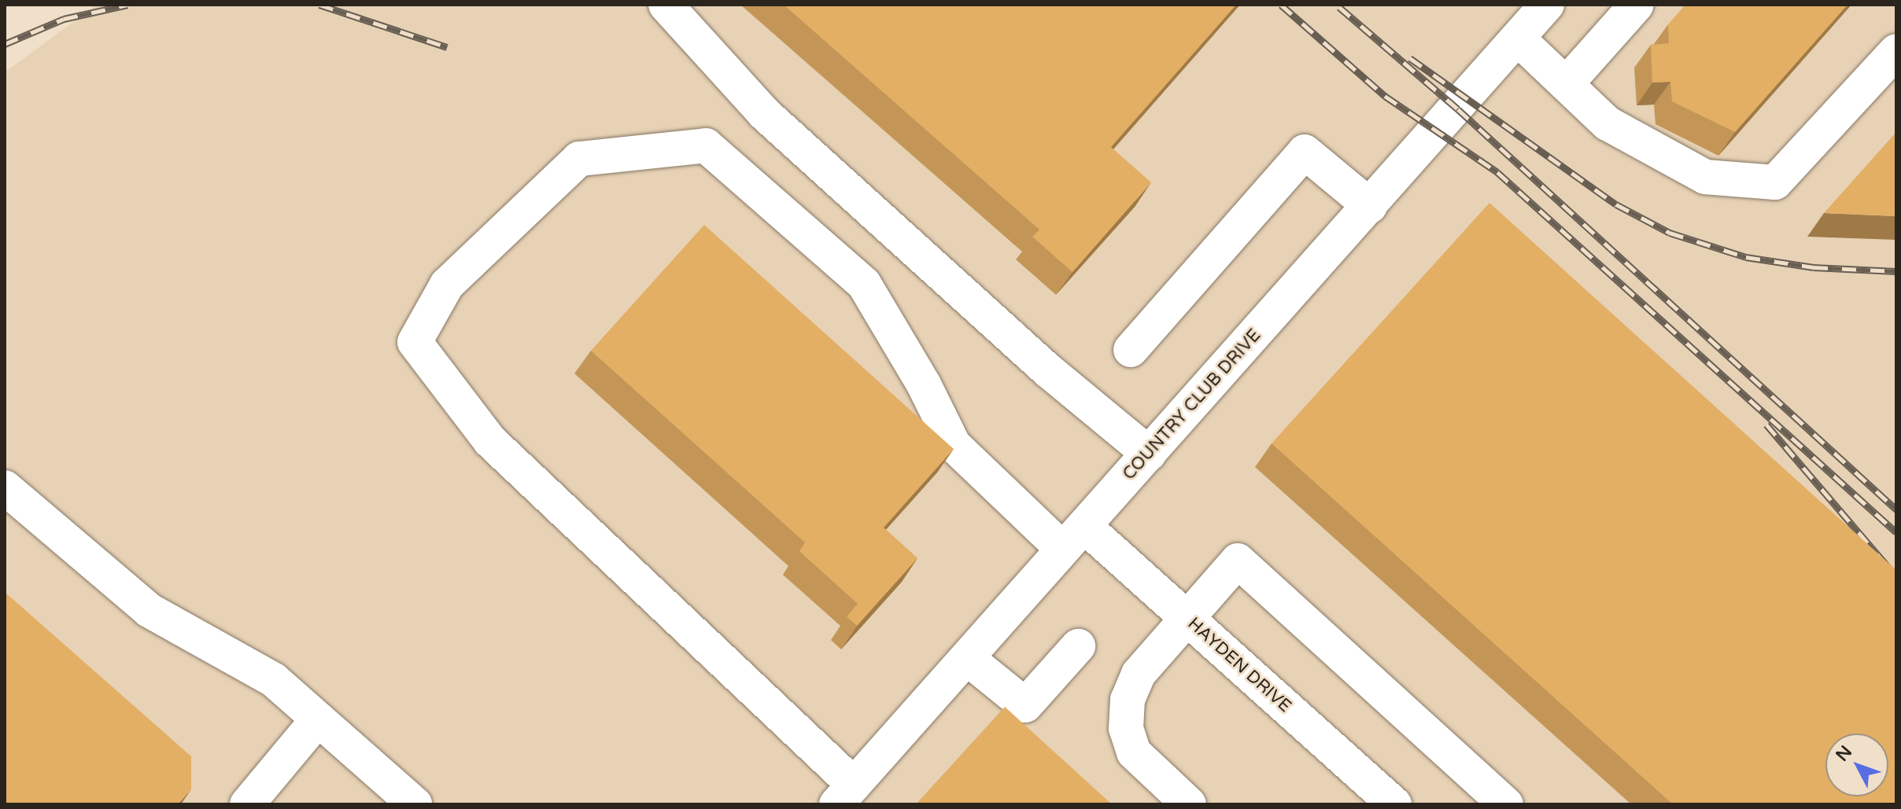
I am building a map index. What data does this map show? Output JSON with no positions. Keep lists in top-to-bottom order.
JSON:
{
  "streets": {
    "street": ["COUNTRY CLUB DRIVE", "HAYDEN DRIVE"]
  },
  "crossings": [
    ["COUNTRY CLUB DRIVE", "HAYDEN DRIVE"]
  ],
  "north": "top left"
}
